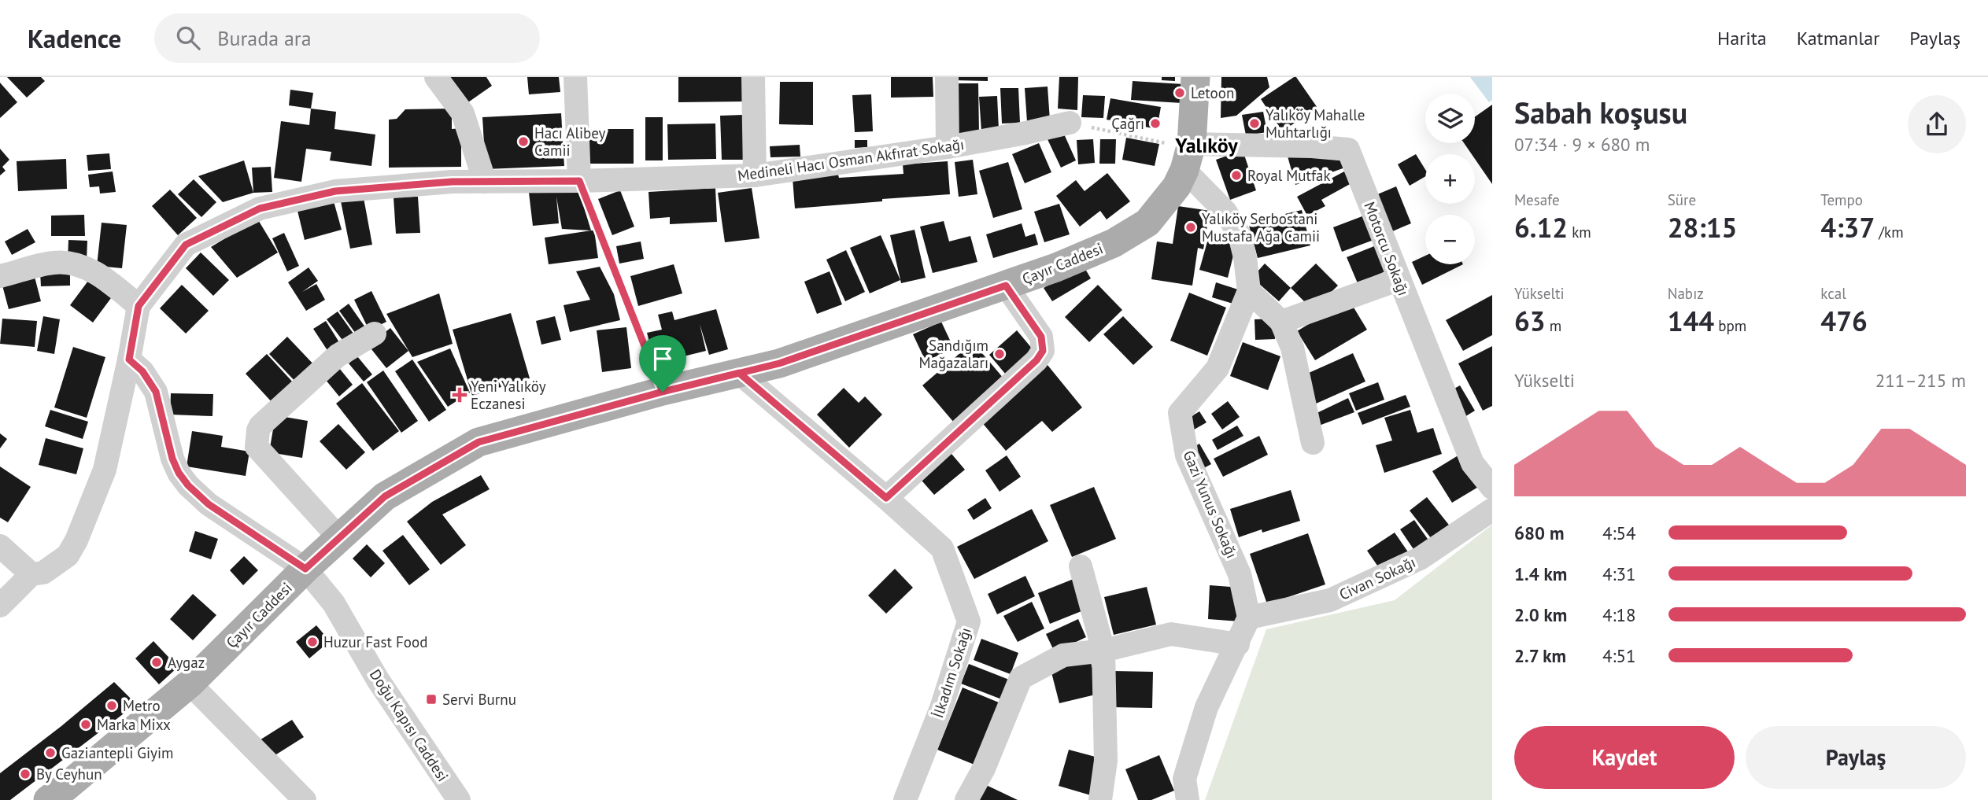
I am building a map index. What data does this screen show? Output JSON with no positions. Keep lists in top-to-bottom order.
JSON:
{
  "streets": {
    "main road": ["Çayır Caddesi"],
    "street": [
      "Medineli Hacı Osman Akfırat Sokağı",
      "Motorcu Sokağı",
      "Gazi Yunus Sokağı",
      "Civan Sokağı",
      "İlkadım Sokağı",
      "Doğu Kapısı Caddesi"
    ]
  },
  "crossings": [
    ["Motorcu Sokağı", "Çayır Caddesi"],
    ["Motorcu Sokağı", "Gazi Yunus Sokağı"],
    ["Çayır Caddesi", "Gazi Yunus Sokağı"],
    ["Çayır Caddesi", "İlkadım Sokağı"],
    ["Çayır Caddesi", "Doğu Kapısı Caddesi"],
    ["Gazi Yunus Sokağı", "Civan Sokağı"]
  ],
  "districts": ["Yalıköy"],
  "places": {
    "other": [
      "Letoon",
      "Çağrı",
      "Yalıköy Mahalle Muhtarlığı",
      "Hacı Alibey Camii",
      "Royal Mutfak",
      "Yalıköy Serbostani Mustafa Ağa Camii",
      "Sandığım Mağazaları",
      "Huzur Fast Food",
      "Aygaz",
      "Metro",
      "Marka Mixx",
      "Gaziantepli Giyim",
      "By Ceyhun"
    ],
    "health": ["Yeni Yalıköy Eczanesi"],
    "transit": ["Servi Burnu"]
  },
  "page": {
    "header": "Kadence",
    "search": "Burada ara",
    "nav": ["Harita", "Katmanlar", "Paylaş"],
    "heading": ["Sabah koşusu", "07:34 · 9 × 680 m"],
    "map_buttons": ["+", "−"],
    "stats": [
      ["Mesafe", "6.12 km"],
      ["Süre", "28:15"],
      ["Tempo", "4:37 /km"],
      ["Yükselti", "63 m"],
      ["Nabız", "144 bpm"],
      ["kcal", "476"]
    ],
    "chart": ["Yükselti", "211–215 m"],
    "list": [
      {
        "name": "680 m",
        "note": "4:54"
      },
      {
        "name": "1.4 km",
        "note": "4:31"
      },
      {
        "name": "2.0 km",
        "note": "4:18"
      },
      {
        "name": "2.7 km",
        "note": "4:51"
      }
    ],
    "buttons": ["Kaydet", "Paylaş"]
  }
}
